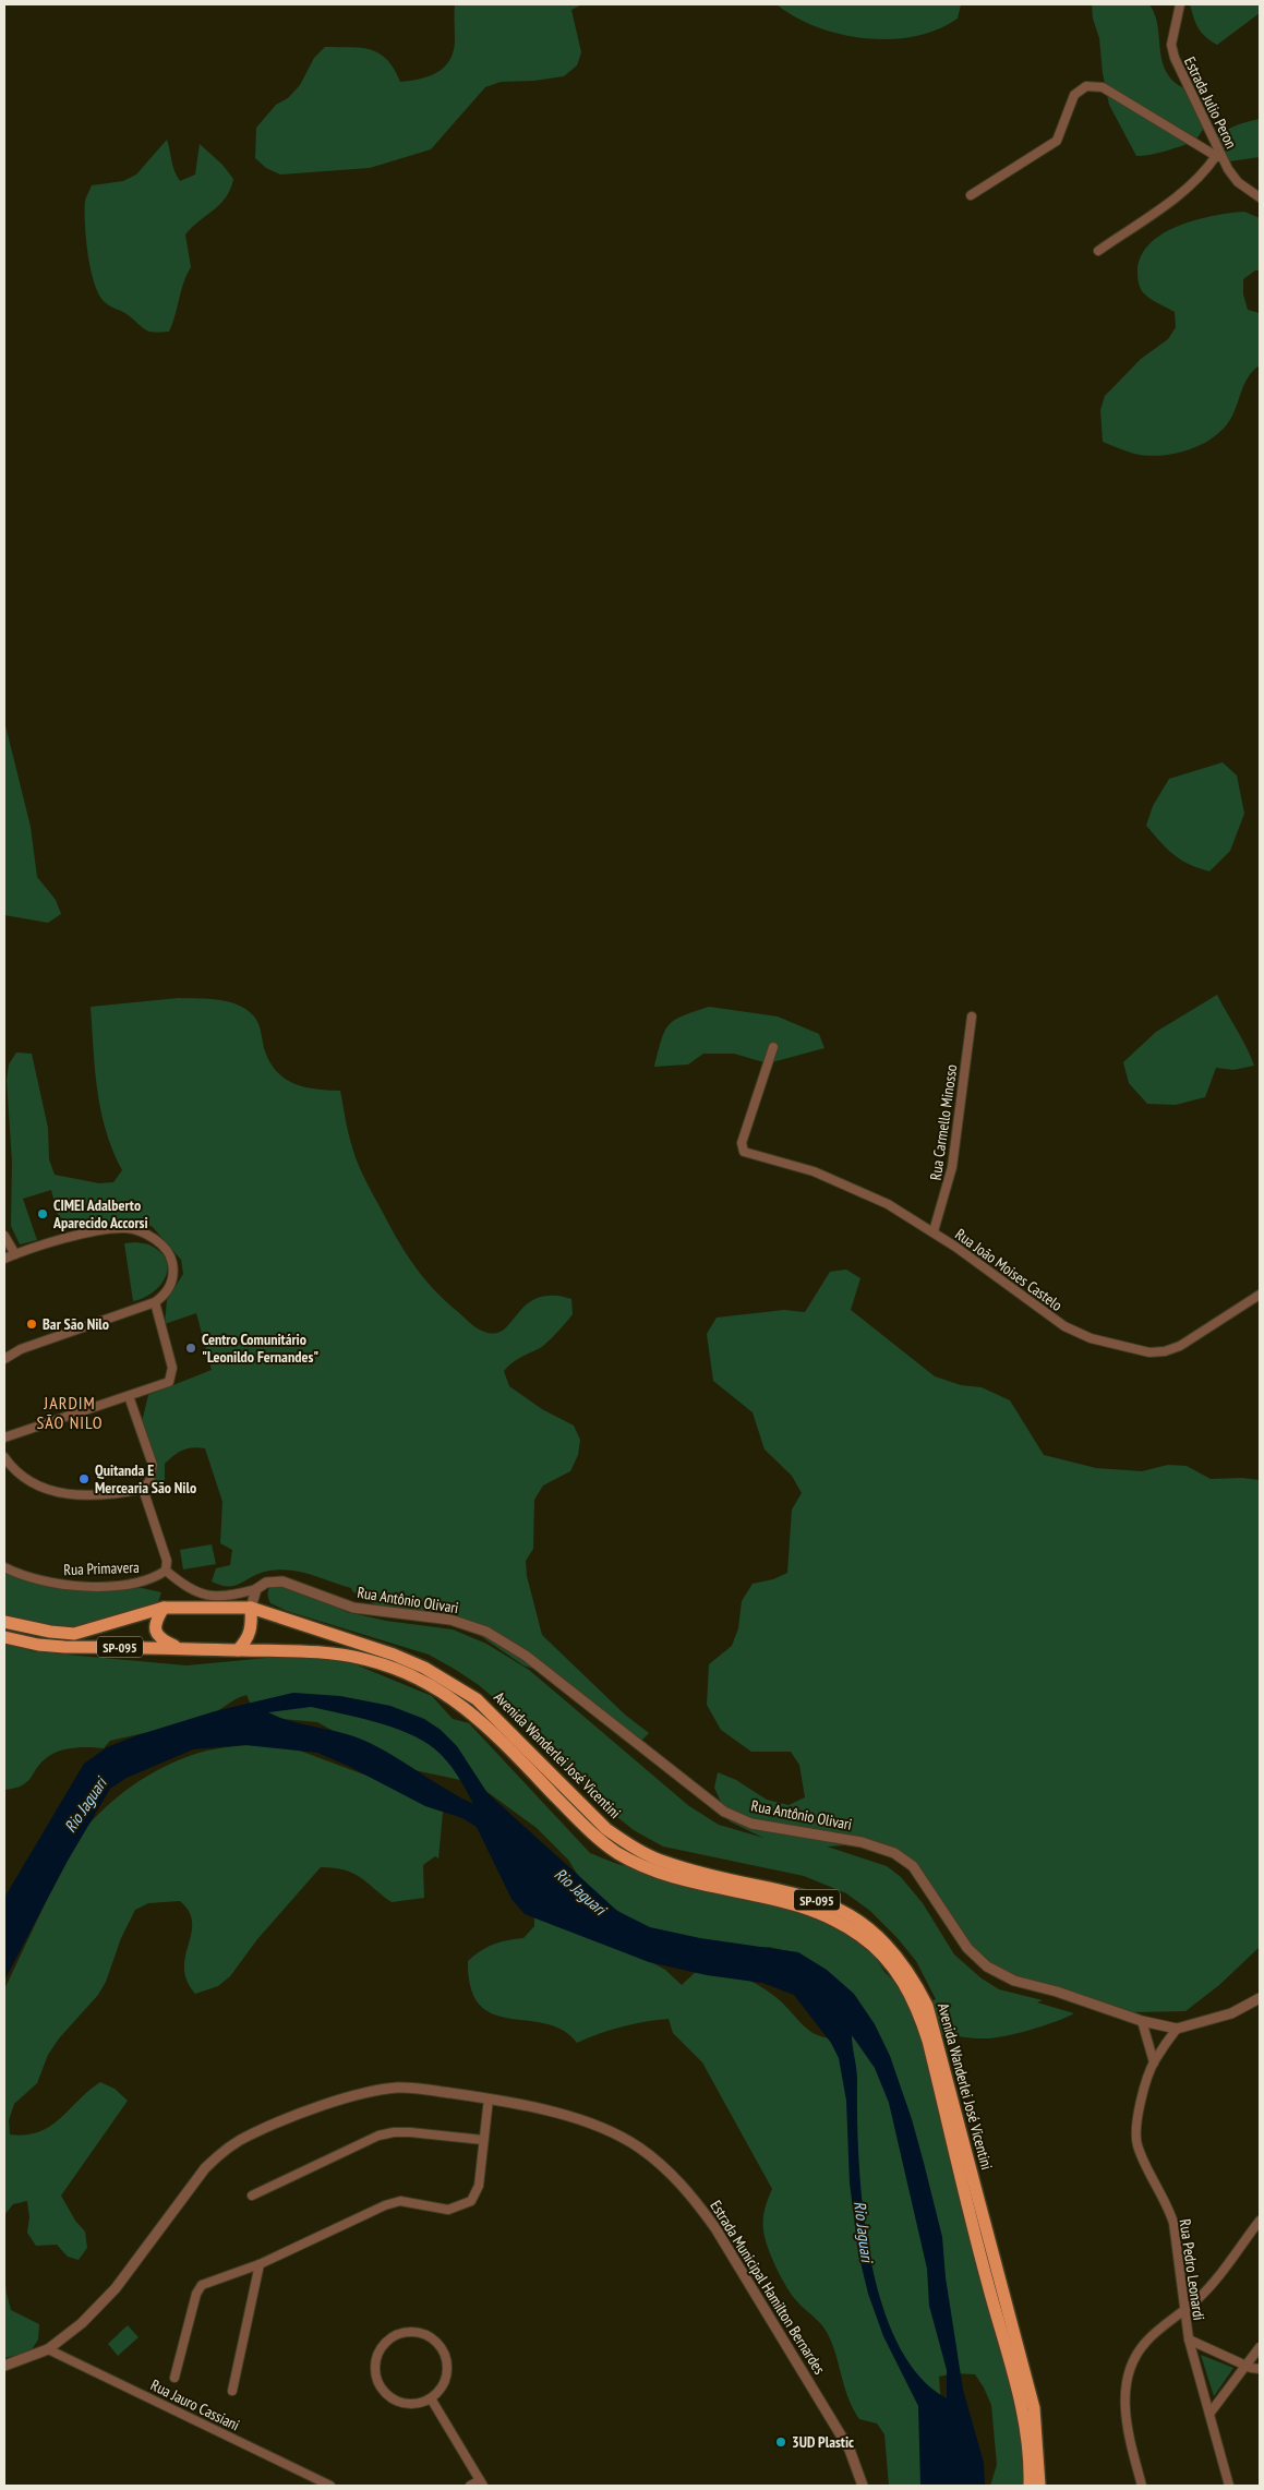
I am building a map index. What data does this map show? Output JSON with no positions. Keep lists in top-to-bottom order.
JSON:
{
  "streets": {
    "main road": ["SP-095", "Avenida Wanderlei José Vicentini"],
    "street": [
      "Estrada Julio Peron",
      "Rua Carmello Minosso",
      "Rua João Moises Castelo",
      "Rua Primavera",
      "Rua Antônio Olivari",
      "Rua Pedro Leonardi",
      "Estrada Municipal Hamilton Bernardes",
      "Rua Jauro Cassiani"
    ]
  },
  "crossings": [
    ["Rua Carmello Minosso", "Rua João Moises Castelo"],
    ["Rua Antônio Olivari", "Rua Pedro Leonardi"],
    ["SP-095", "Avenida Wanderlei José Vicentini"],
    ["Estrada Municipal Hamilton Bernardes", "Rua Jauro Cassiani"]
  ],
  "districts": ["JARDIM SÃO NILO"],
  "water": ["Rio Jaguari"],
  "places": [
    "CIMEI Adalberto Aparecido Accorsi",
    "Bar São Nilo",
    "Centro Comunitário \"Leonildo Fernandes\"",
    "Quitanda E Mercearia São Nilo",
    "3UD Plastic"
  ]
}
